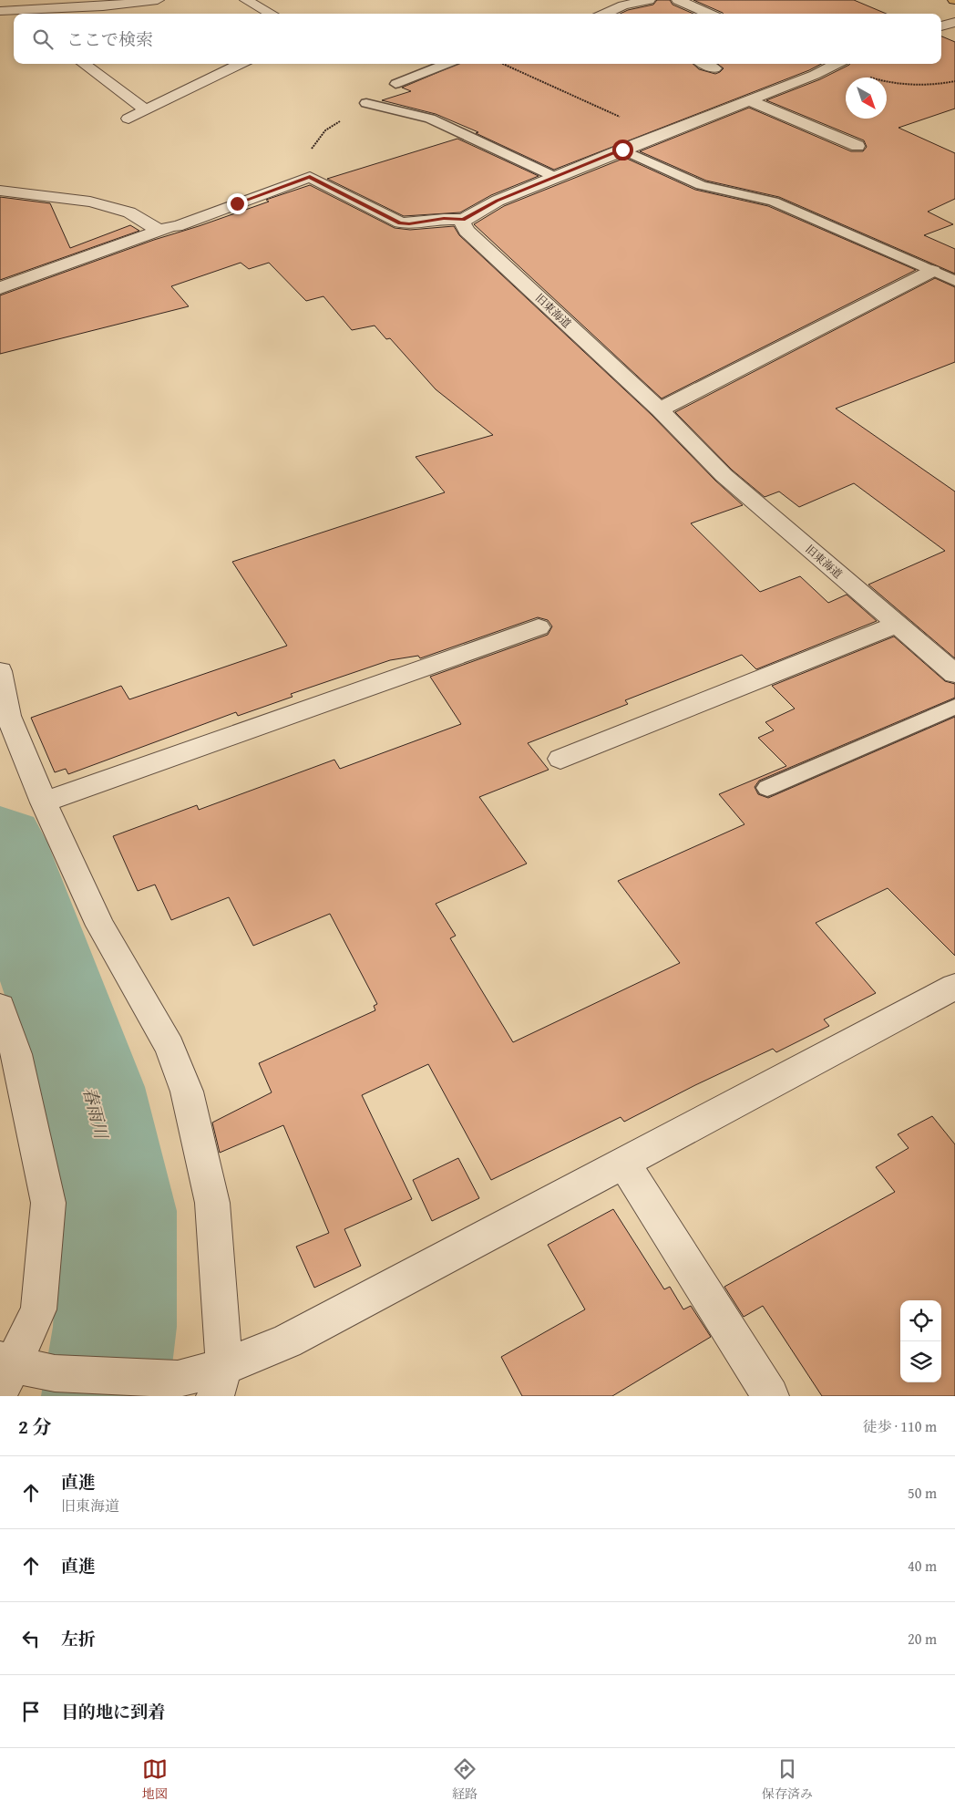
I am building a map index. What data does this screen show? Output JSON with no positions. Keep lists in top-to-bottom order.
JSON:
{
  "streets": {
    "street": ["旧東海道"]
  },
  "water": ["春雨川"],
  "north": "bottom right",
  "page": {
    "search": "ここで検索",
    "heading": ["2 分", "徒歩 · 110 m"],
    "list": [
      ["直進", "旧東海道", "50 m"],
      ["直進", "40 m"],
      ["左折", "20 m"],
      "目的地に到着"
    ],
    "nav": ["地図", "経路", "保存済み"]
  }
}
